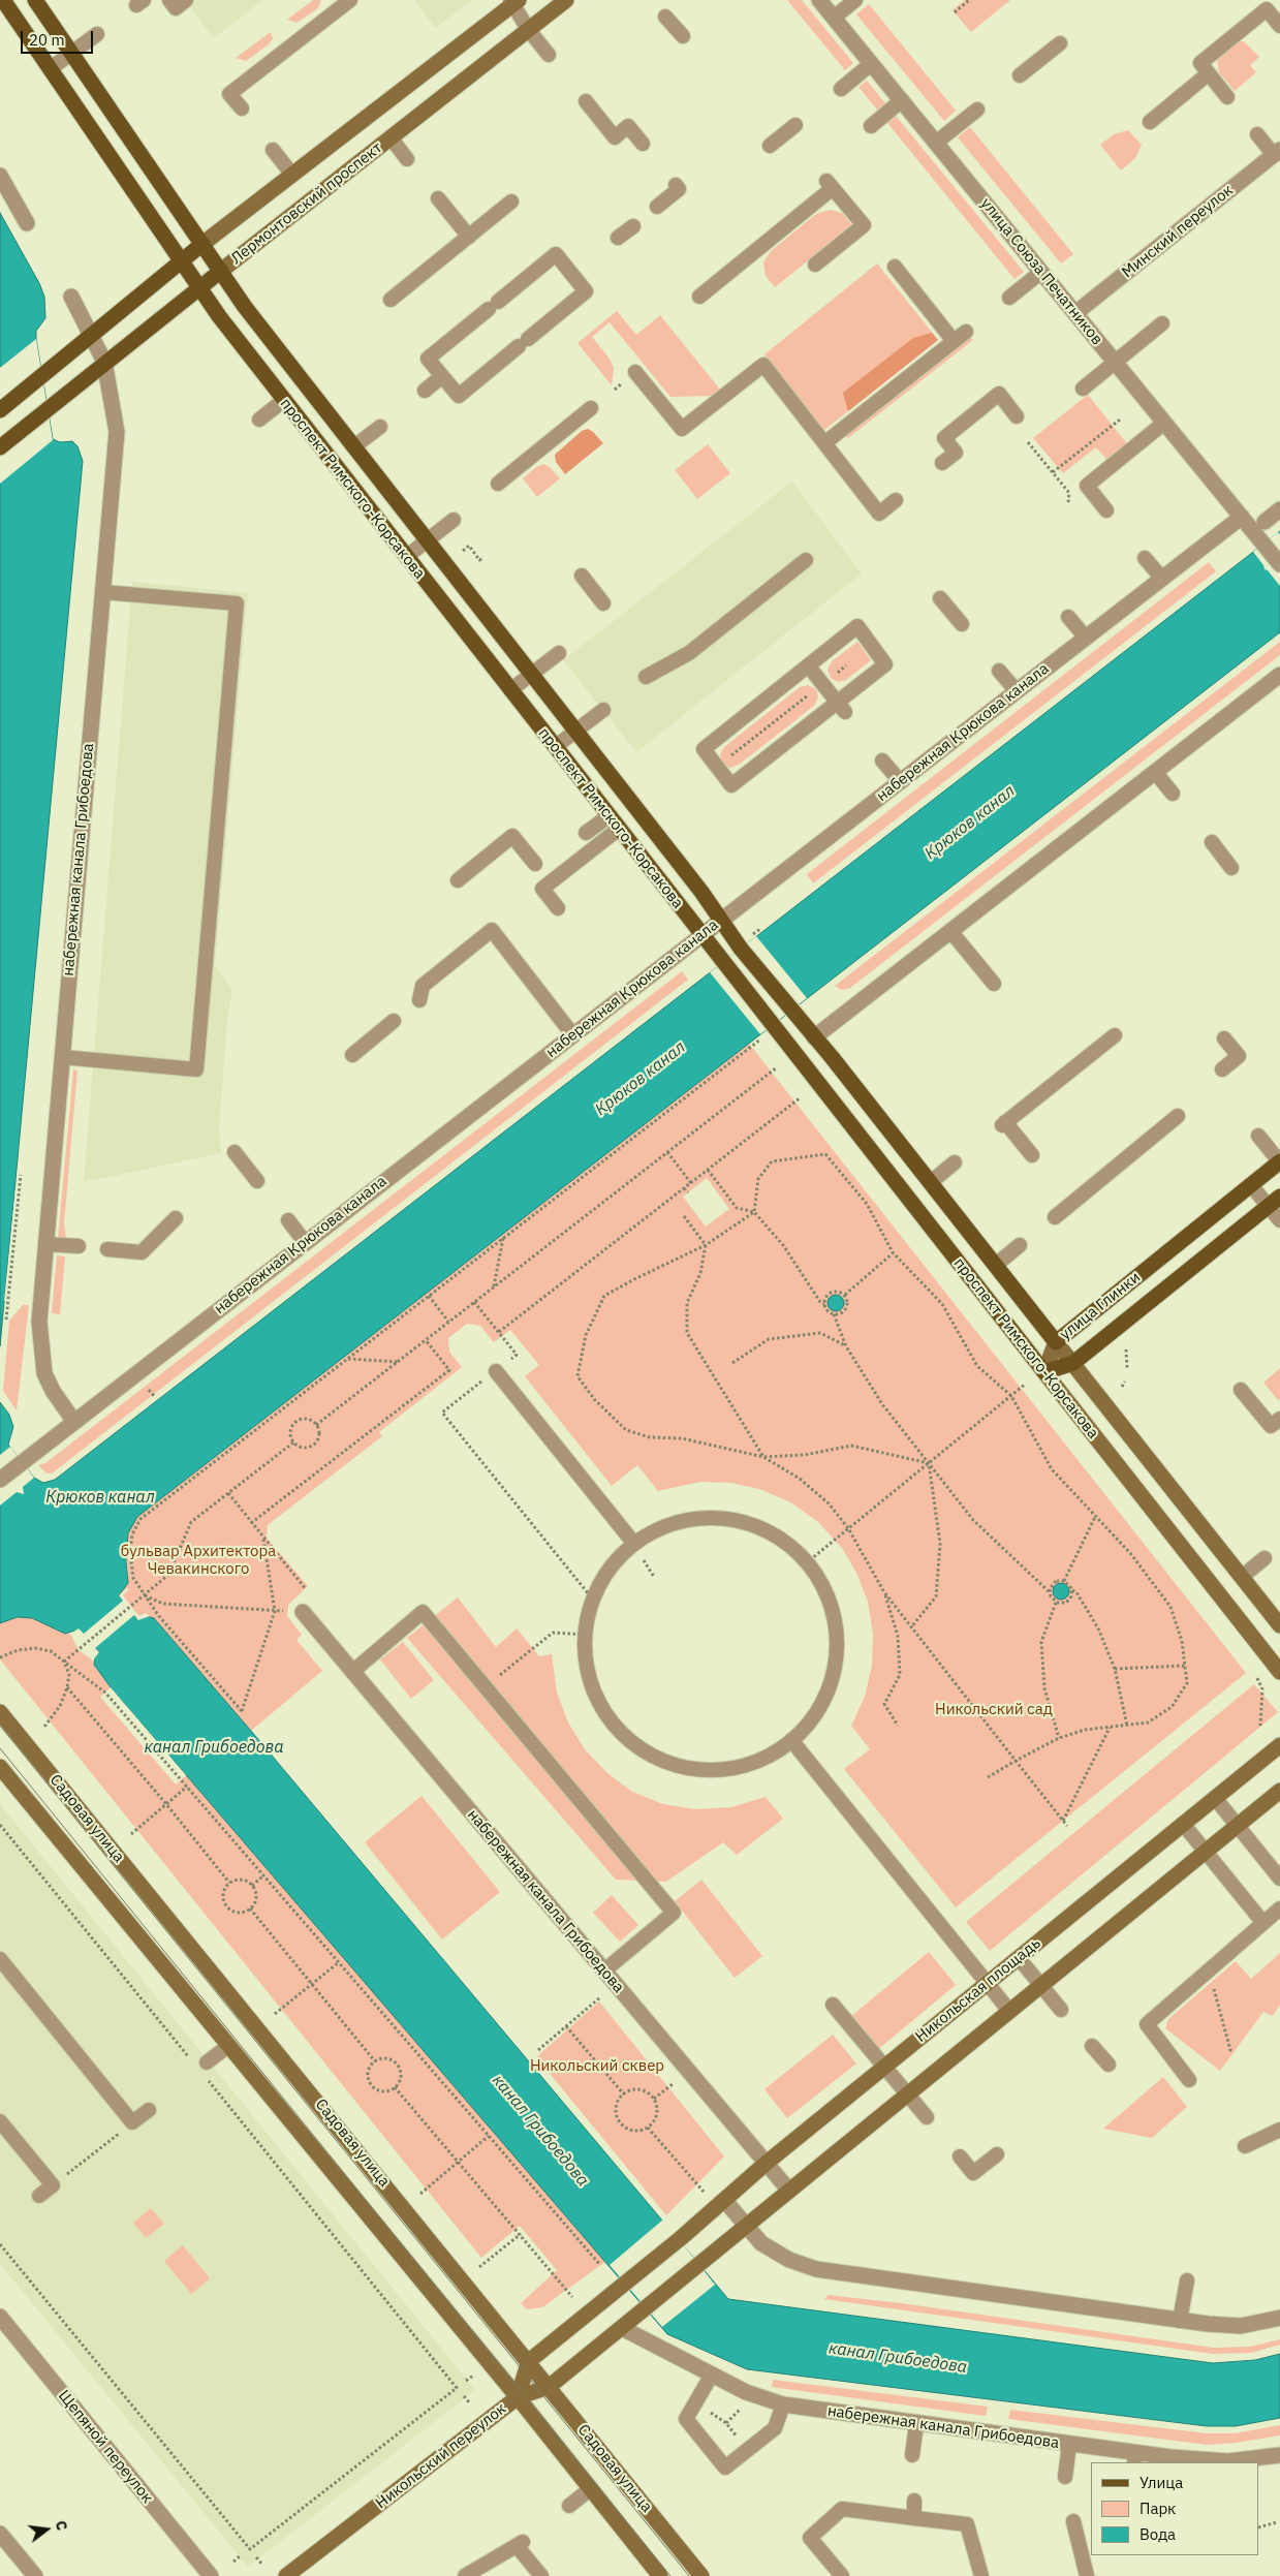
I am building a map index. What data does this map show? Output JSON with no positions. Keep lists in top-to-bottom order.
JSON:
{
  "streets": {
    "main road": [
      "Лермонтовский проспект",
      "проспект Римского-Корсакова",
      "улица Глинки",
      "Садовая улица",
      "Никольская площадь",
      "Никольский переулок"
    ],
    "street": [
      "Минский переулок",
      "улица Союза Печатников",
      "набережная Крюкова канала",
      "набережная канала Грибоедова",
      "Щепяной переулок"
    ]
  },
  "crossings": [
    ["Лермонтовский проспект", "проспект Римского-Корсакова"],
    ["Лермонтовский проспект", "набережная канала Грибоедова"],
    ["Минский переулок", "улица Союза Печатников"],
    ["улица Союза Печатников", "набережная Крюкова канала"],
    ["проспект Римского-Корсакова", "набережная Крюкова канала"],
    ["проспект Римского-Корсакова", "улица Глинки"],
    ["набережная Крюкова канала", "набережная канала Грибоедова"],
    ["набережная канала Грибоедова", "Никольская площадь"],
    ["Садовая улица", "Никольская площадь"],
    ["Садовая улица", "Никольский переулок"],
    ["Никольская площадь", "Никольский переулок"]
  ],
  "water": ["Крюков канал", "канал Грибоедова"],
  "parks": ["бульвар Архитектора Чевакинского", "Никольский сад", "Никольский сквер"],
  "legend": ["Улица", "Парк", "Вода"],
  "scale_bar": "20 m",
  "north": "right"
}
